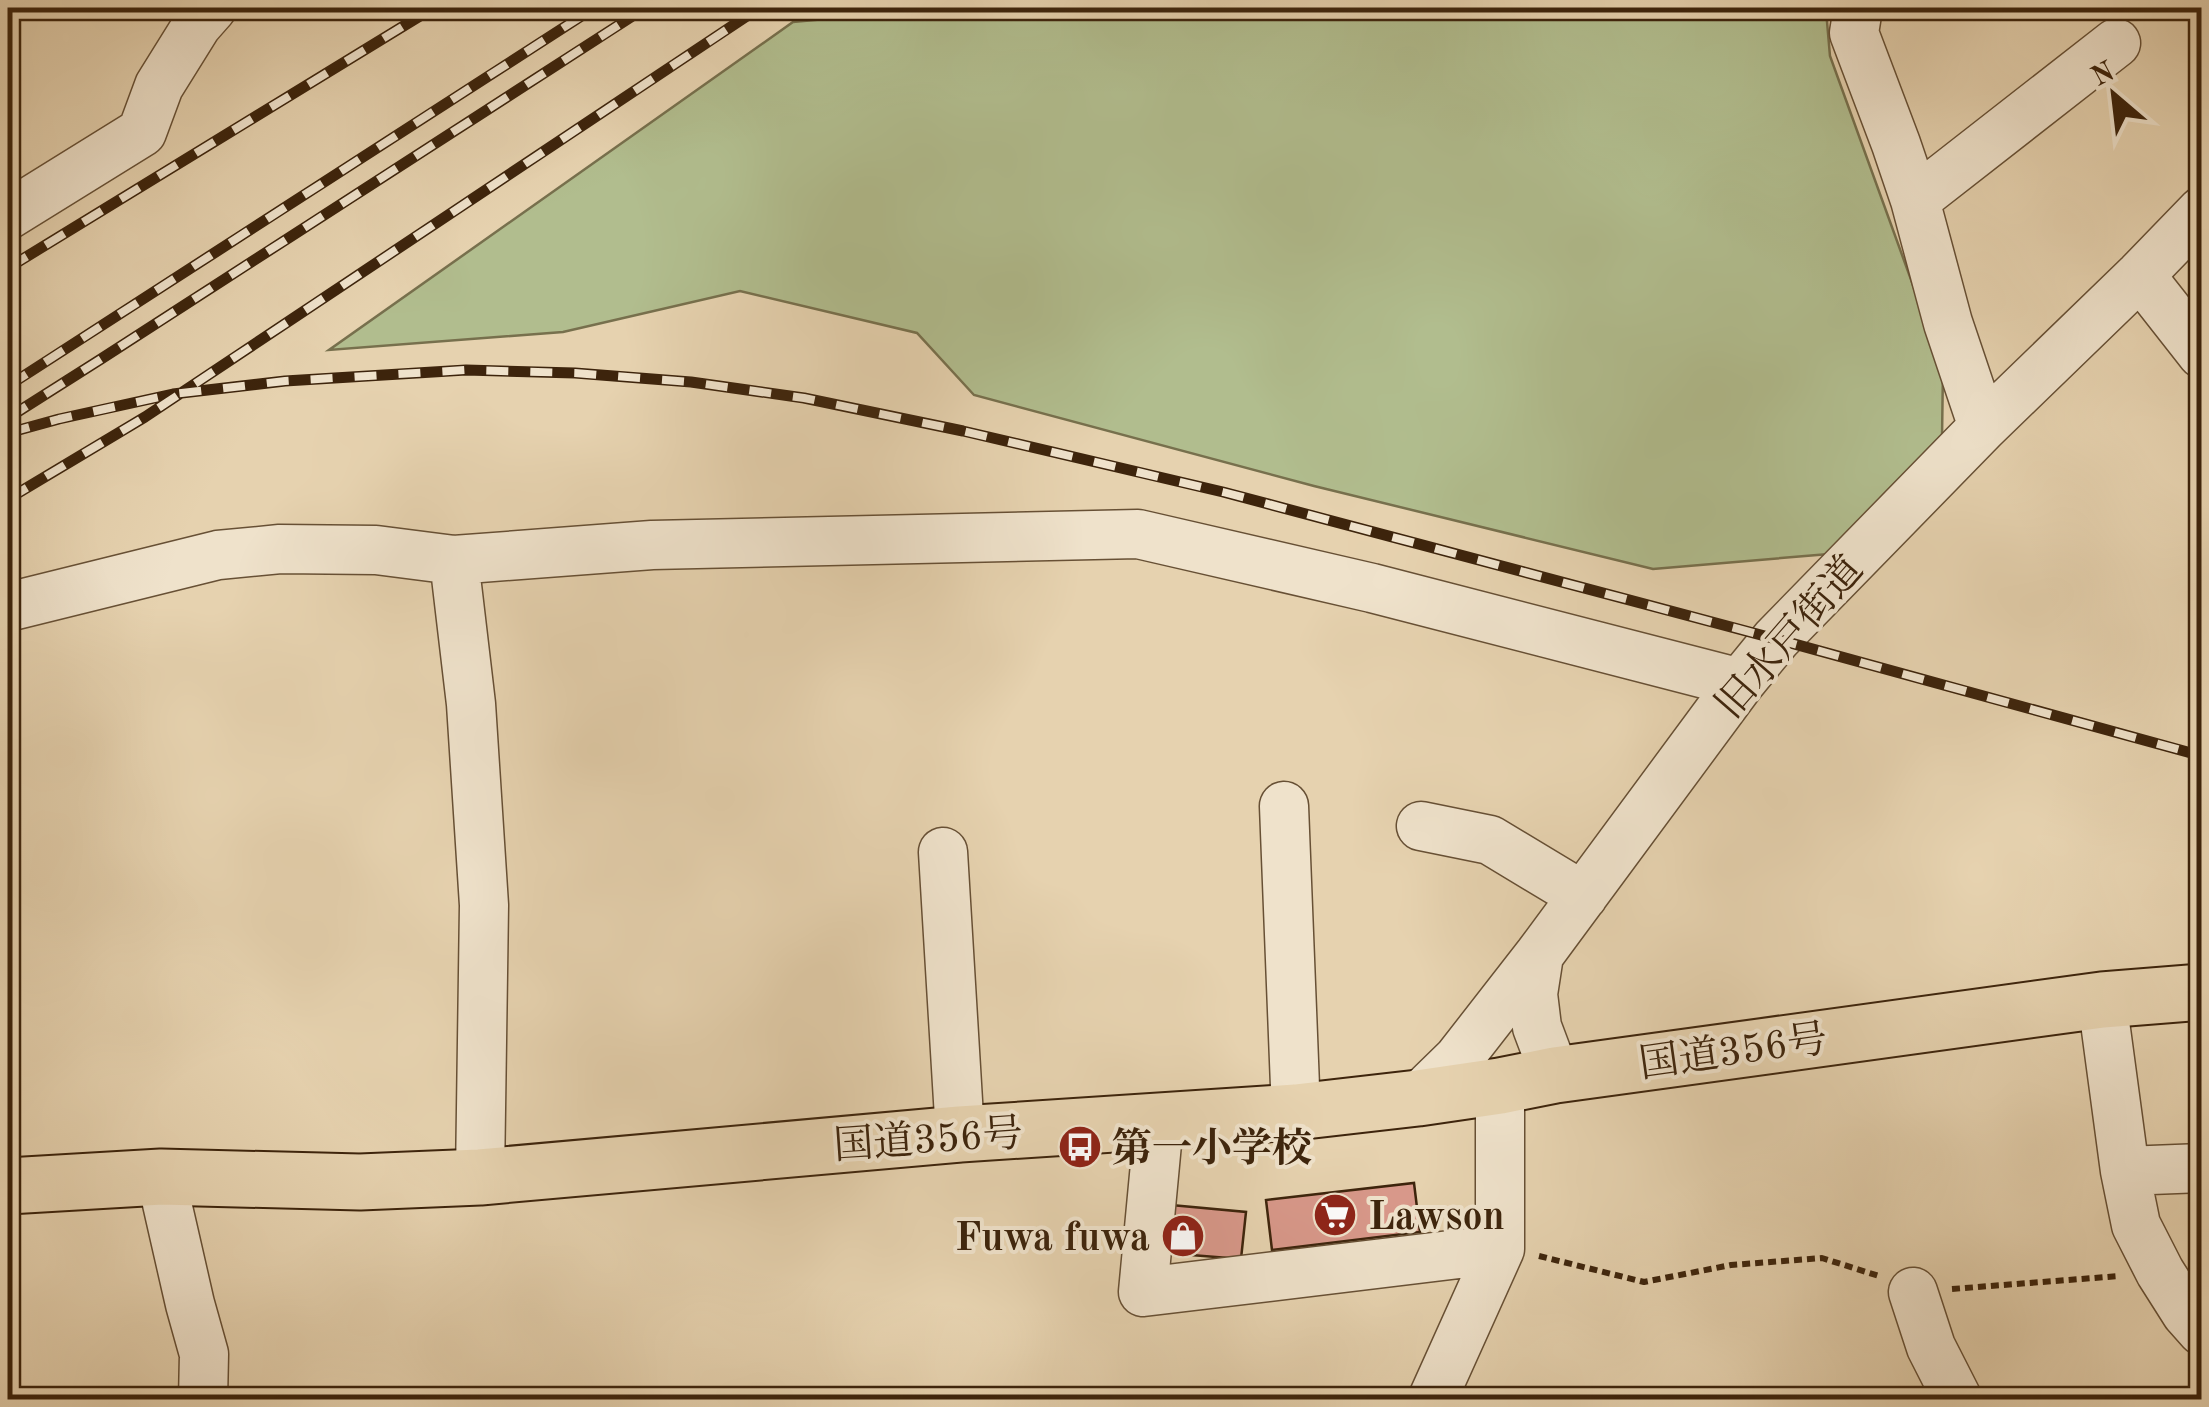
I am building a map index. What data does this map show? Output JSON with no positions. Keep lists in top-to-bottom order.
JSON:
{
  "streets": {
    "highway": ["国道356号"],
    "street": ["旧水戸街道"]
  },
  "crossings": [
    ["旧水戸街道", "国道356号"]
  ],
  "places": {
    "bus stop": ["第一小学校"],
    "supermarket": ["Lawson"],
    "shop": ["Fuwa fuwa"]
  },
  "north": "top left"
}
